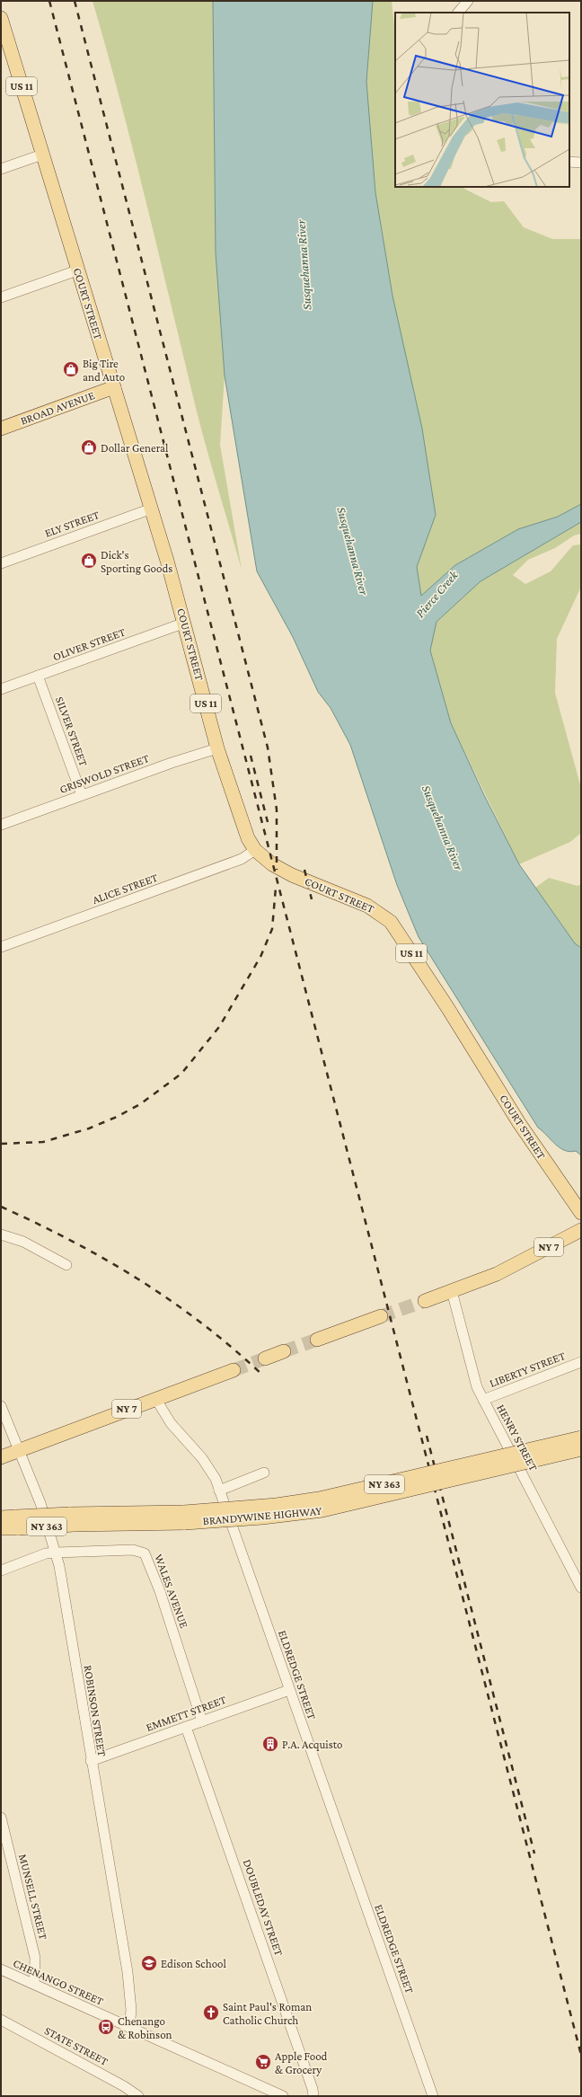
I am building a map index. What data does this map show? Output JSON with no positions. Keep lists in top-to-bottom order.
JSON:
{
  "streets": {
    "main road": [
      "US 11",
      "COURT STREET",
      "BROAD AVENUE",
      "NY 7",
      "NY 363",
      "BRANDYWINE HIGHWAY"
    ],
    "street": [
      "ELY STREET",
      "OLIVER STREET",
      "SILVER STREET",
      "GRISWOLD STREET",
      "ALICE STREET",
      "LIBERTY STREET",
      "HENRY STREET",
      "WALES AVENUE",
      "ELDREDGE STREET",
      "ROBINSON STREET",
      "EMMETT STREET",
      "MUNSELL STREET",
      "DOUBLEDAY STREET",
      "CHENANGO STREET",
      "STATE STREET"
    ]
  },
  "crossings": [
    ["COURT STREET", "BROAD AVENUE"],
    ["COURT STREET", "ELY STREET"],
    ["COURT STREET", "OLIVER STREET"],
    ["COURT STREET", "GRISWOLD STREET"],
    ["COURT STREET", "ALICE STREET"],
    ["OLIVER STREET", "SILVER STREET"],
    ["SILVER STREET", "GRISWOLD STREET"],
    ["NY 7", "HENRY STREET"],
    ["NY 7", "ELDREDGE STREET"],
    ["NY 7", "ROBINSON STREET"],
    ["LIBERTY STREET", "HENRY STREET"],
    ["WALES AVENUE", "ROBINSON STREET"],
    ["WALES AVENUE", "EMMETT STREET"],
    ["ELDREDGE STREET", "EMMETT STREET"],
    ["ROBINSON STREET", "EMMETT STREET"],
    ["ROBINSON STREET", "CHENANGO STREET"],
    ["EMMETT STREET", "DOUBLEDAY STREET"],
    ["MUNSELL STREET", "CHENANGO STREET"]
  ],
  "water": ["Susquehanna River", "Pierce Creek"],
  "places": {
    "shop": ["Big Tire and Auto", "Dollar General", "Dick's Sporting Goods"],
    "building": ["P.A. Acquisto"],
    "school or university": ["Edison School"],
    "church": ["Saint Paul's Roman Catholic Church"],
    "bus stop": ["Chenango & Robinson"],
    "supermarket": ["Apple Food & Grocery"]
  }
}
